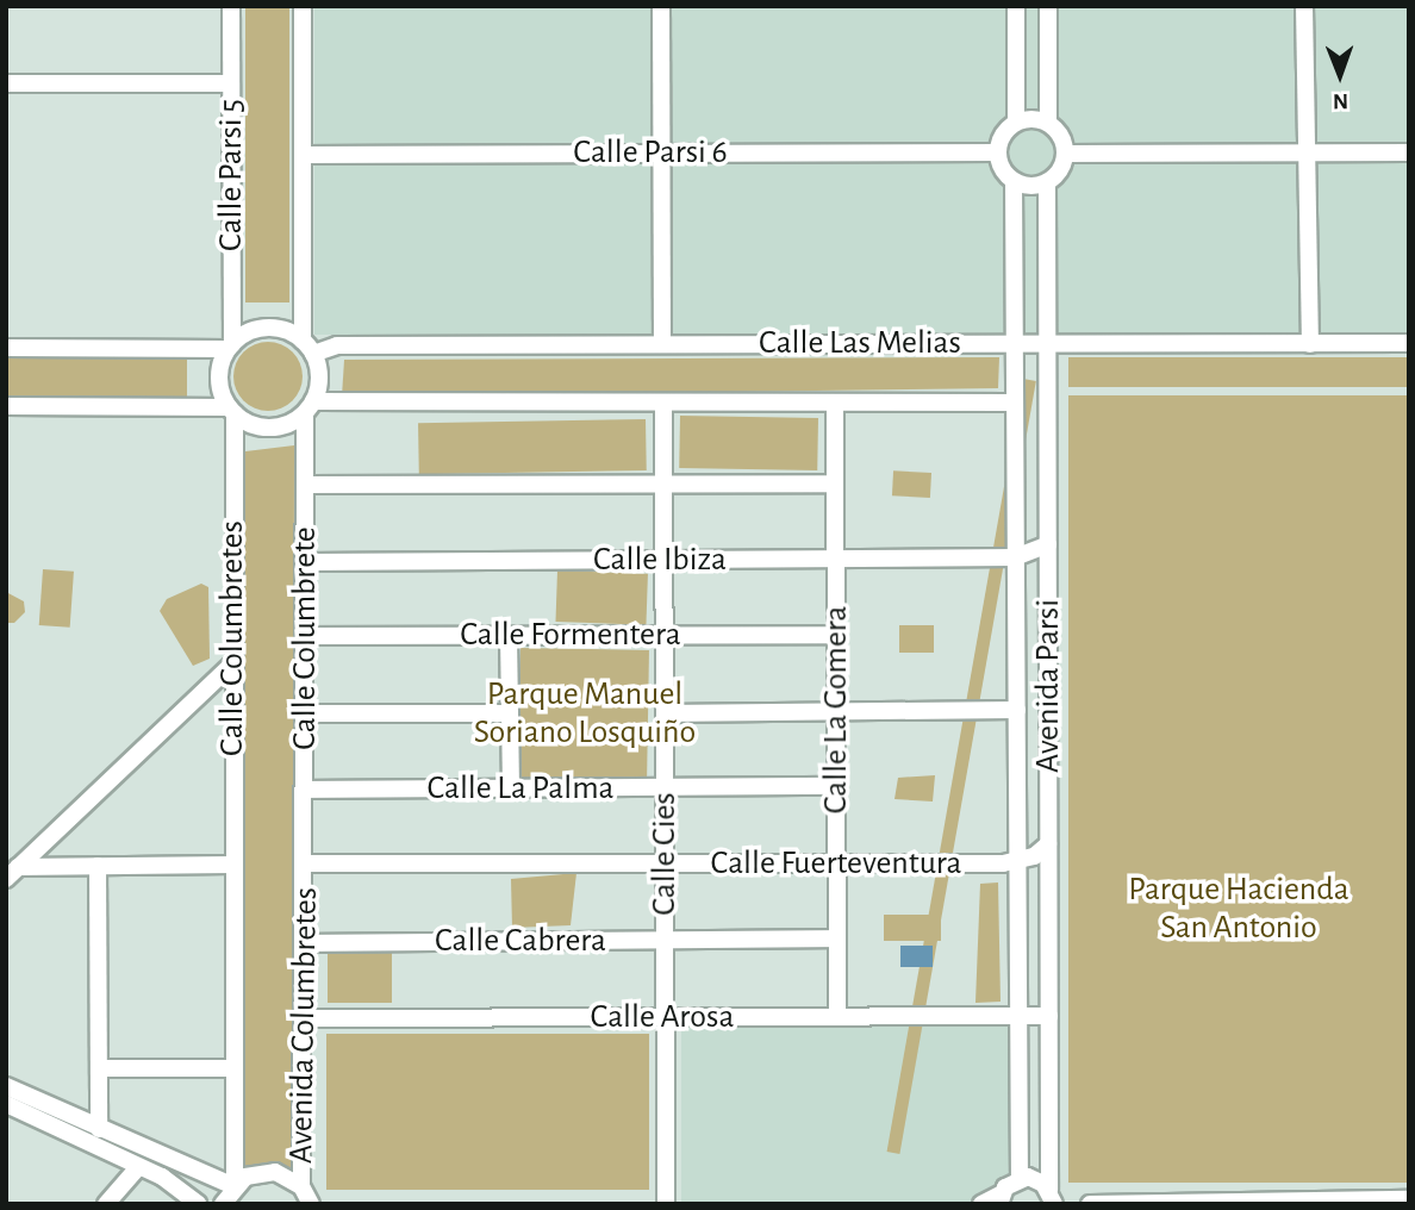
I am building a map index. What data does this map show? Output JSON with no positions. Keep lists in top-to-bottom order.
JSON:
{
  "streets": {
    "street": [
      "Calle Parsi 6",
      "Calle Parsi 5",
      "Calle Las Melias",
      "Calle Ibiza",
      "Calle Formentera",
      "Calle Columbretes",
      "Calle Columbrete",
      "Avenida Parsi",
      "Calle La Gomera",
      "Calle La Palma",
      "Calle Cies",
      "Calle Fuerteventura",
      "Calle Cabrera",
      "Calle Arosa",
      "Avenida Columbretes"
    ]
  },
  "crossings": [
    ["Calle Parsi 6", "Avenida Parsi"],
    ["Calle Parsi 5", "Calle Las Melias"],
    ["Calle Parsi 5", "Calle Columbretes"],
    ["Calle Parsi 5", "Calle Columbrete"],
    ["Calle Las Melias", "Calle Columbretes"],
    ["Calle Las Melias", "Calle Columbrete"],
    ["Calle Las Melias", "Avenida Parsi"],
    ["Calle Las Melias", "Calle La Gomera"],
    ["Calle Las Melias", "Calle Cies"],
    ["Calle Ibiza", "Calle Columbrete"],
    ["Calle Ibiza", "Avenida Parsi"],
    ["Calle Ibiza", "Calle La Gomera"],
    ["Calle Ibiza", "Calle Cies"],
    ["Calle Formentera", "Calle Columbrete"],
    ["Calle Formentera", "Calle La Gomera"],
    ["Calle Formentera", "Calle Cies"],
    ["Calle Columbretes", "Calle Columbrete"],
    ["Calle Columbretes", "Avenida Columbretes"],
    ["Calle Columbrete", "Calle La Palma"],
    ["Calle Columbrete", "Calle Fuerteventura"],
    ["Calle Columbrete", "Avenida Columbretes"],
    ["Avenida Parsi", "Calle Fuerteventura"],
    ["Avenida Parsi", "Calle Arosa"],
    ["Calle La Gomera", "Calle La Palma"],
    ["Calle La Gomera", "Calle Fuerteventura"],
    ["Calle La Gomera", "Calle Cabrera"],
    ["Calle La Gomera", "Calle Arosa"],
    ["Calle La Palma", "Calle Cies"],
    ["Calle Cies", "Calle Fuerteventura"],
    ["Calle Cies", "Calle Cabrera"],
    ["Calle Cies", "Calle Arosa"],
    ["Calle Fuerteventura", "Avenida Columbretes"],
    ["Calle Cabrera", "Avenida Columbretes"],
    ["Calle Arosa", "Avenida Columbretes"]
  ],
  "parks": ["Parque Manuel Soriano Losquiño", "Parque Hacienda San Antonio"],
  "north": "bottom"
}
